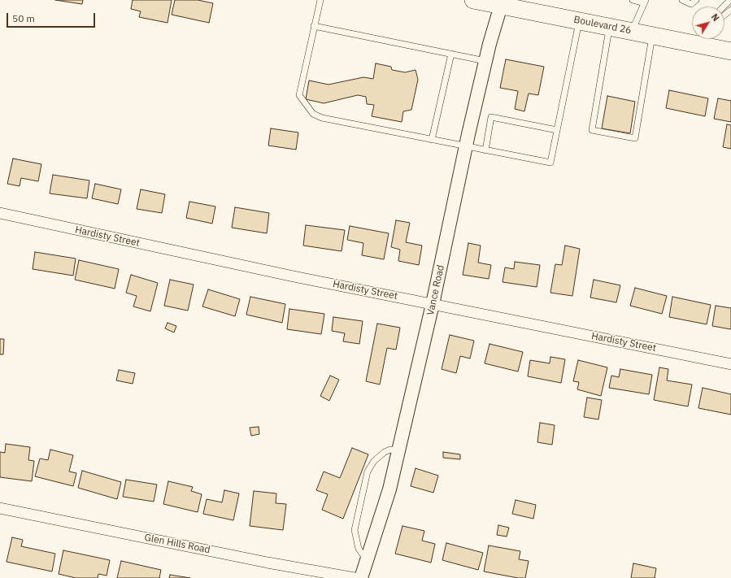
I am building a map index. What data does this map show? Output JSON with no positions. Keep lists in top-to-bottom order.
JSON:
{
  "streets": {
    "main road": ["Boulevard 26"],
    "street": ["Hardisty Street", "Vance Road", "Glen Hills Road"]
  },
  "crossings": [
    ["Boulevard 26", "Vance Road"],
    ["Hardisty Street", "Vance Road"]
  ],
  "scale_bar": "50 m",
  "north": "top right"
}
